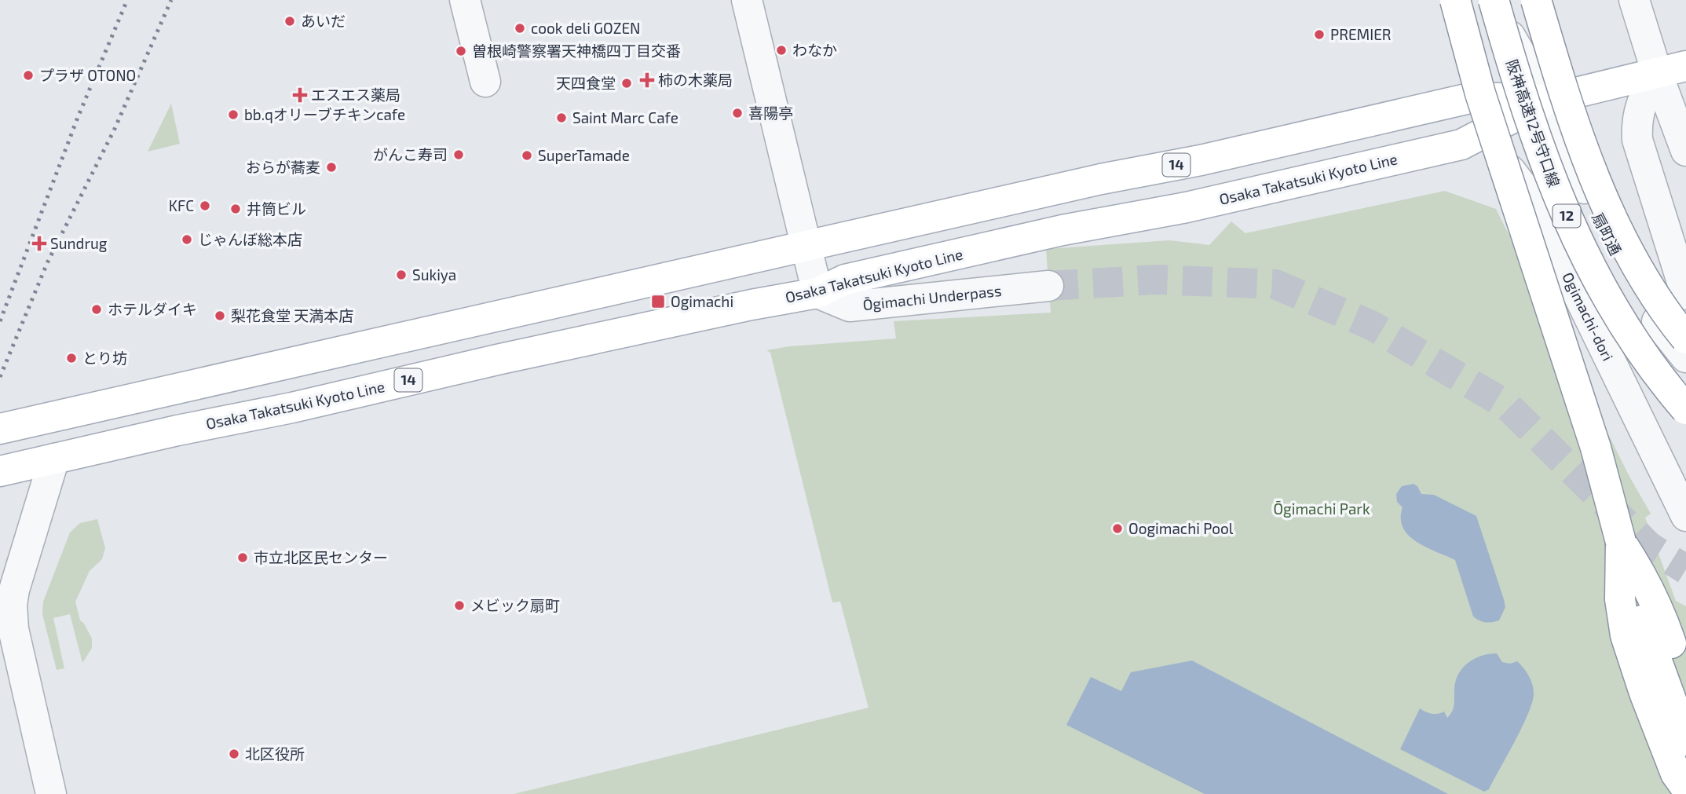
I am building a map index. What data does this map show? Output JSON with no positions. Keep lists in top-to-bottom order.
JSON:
{
  "streets": {
    "main road": [
      "阪神高速12号守口線",
      "14",
      "Osaka Takatsuki Kyoto Line",
      "12"
    ],
    "street": ["扇町通", "Ōgimachi Underpass", "Ogimachi-dori"]
  },
  "crossings": [
    ["Osaka Takatsuki Kyoto Line", "扇町通"],
    ["Osaka Takatsuki Kyoto Line", "Ōgimachi Underpass"],
    ["Osaka Takatsuki Kyoto Line", "Ogimachi-dori"]
  ],
  "parks": ["Ōgimachi Park"],
  "places": {
    "other": [
      "あいだ",
      "cook deli GOZEN",
      "PREMIER",
      "わなか",
      "曽根崎警察署天神橋四丁目交番",
      "プラザ OTONO",
      "天四食堂",
      "喜陽亭",
      "bb.qオリーブチキンcafe",
      "Saint Marc Cafe",
      "がんこ寿司",
      "SuperTamade",
      "おらが蕎麦",
      "KFC",
      "井筒ビル",
      "じゃんぼ総本店",
      "Sukiya",
      "ホテルダイキ",
      "梨花食堂 天満本店",
      "とり坊",
      "Oogimachi Pool",
      "市立北区民センター",
      "メビック扇町",
      "北区役所"
    ],
    "health": ["柿の木薬局", "エスエス薬局", "Sundrug"],
    "transit": ["Ogimachi"]
  }
}
